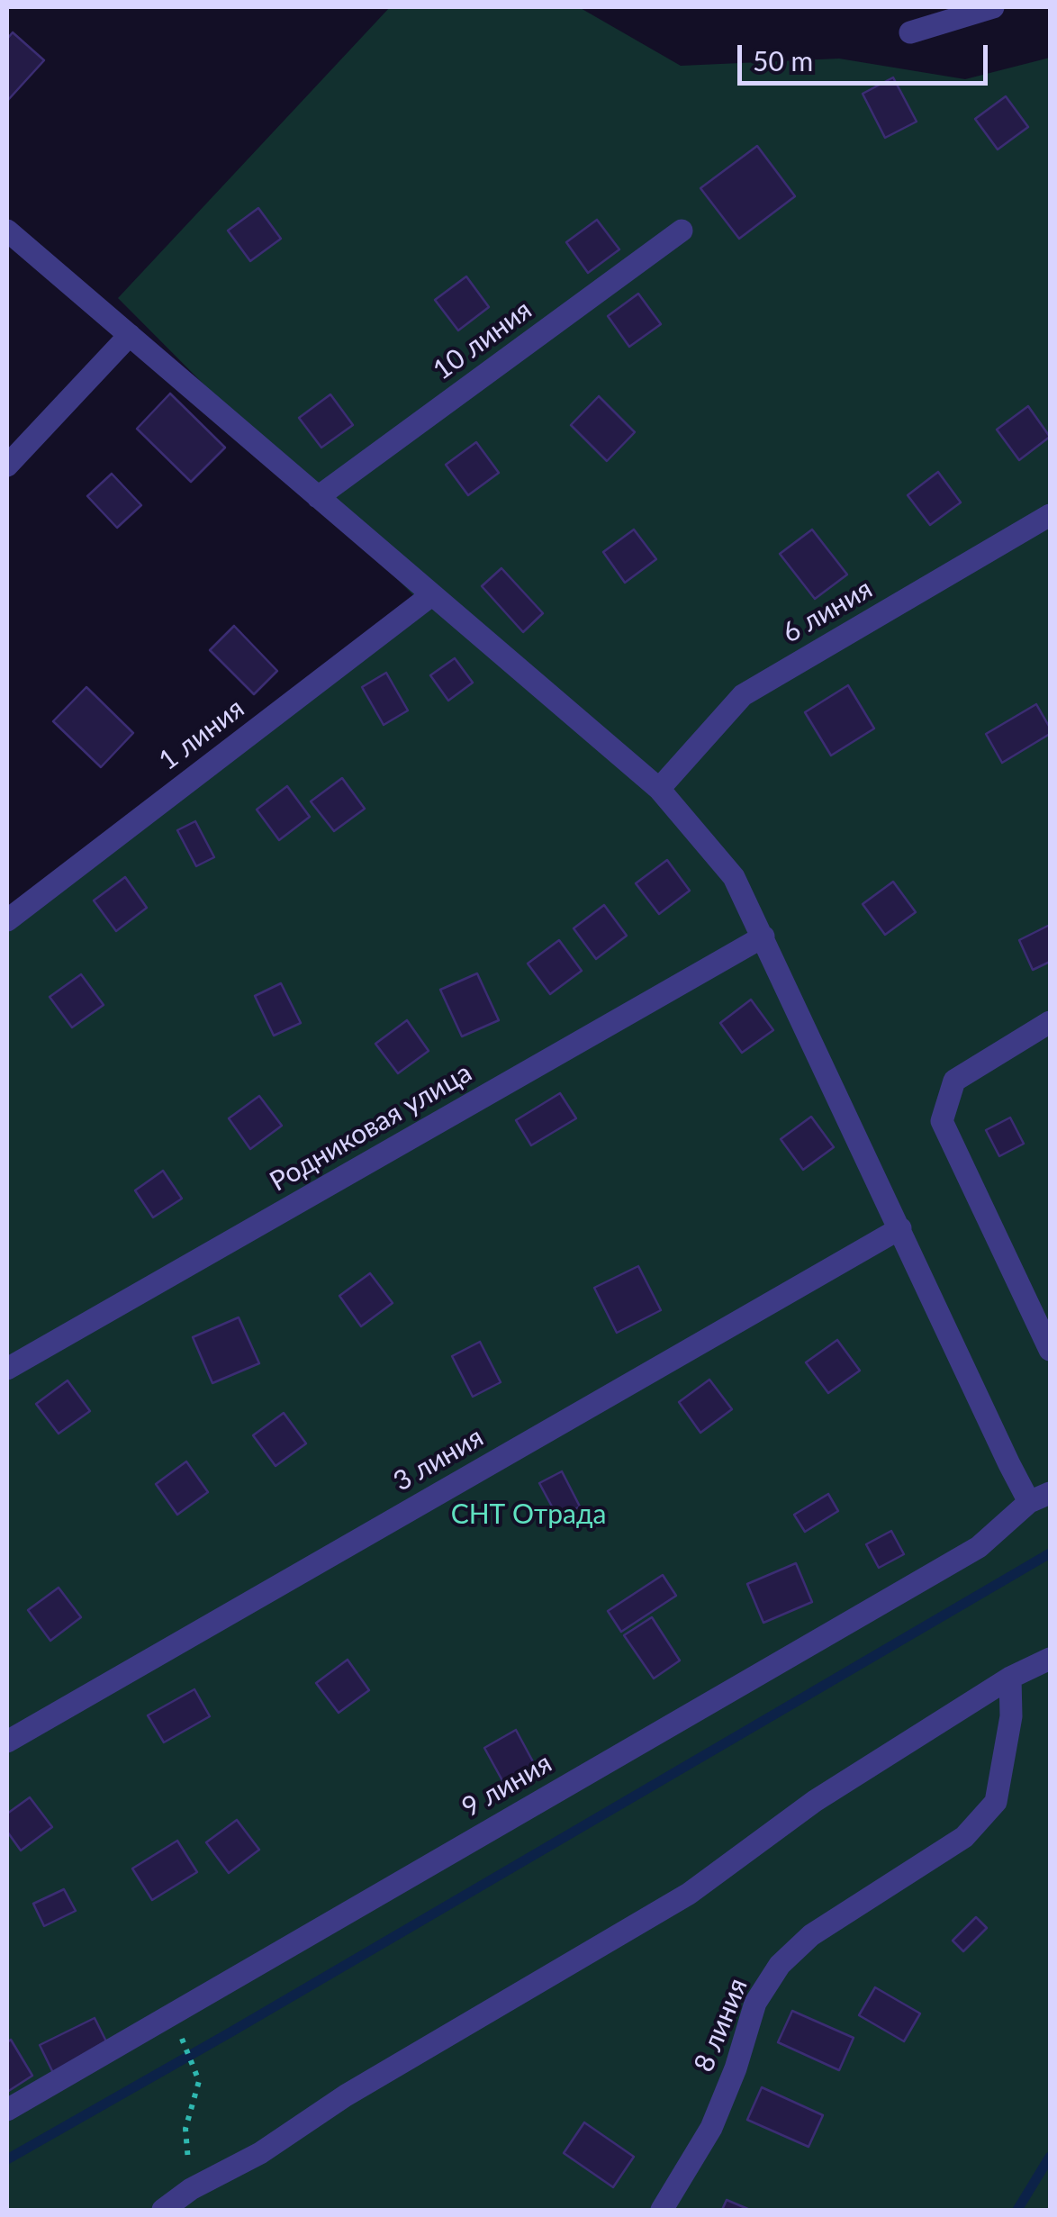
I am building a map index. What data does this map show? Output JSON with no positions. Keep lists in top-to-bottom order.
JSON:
{
  "streets": {
    "street": [
      "10 линия",
      "6 линия",
      "1 линия",
      "Родниковая улица",
      "3 линия",
      "9 линия",
      "8 линия"
    ]
  },
  "parks": ["СНТ Отрада"],
  "scale_bar": "50 m"
}
